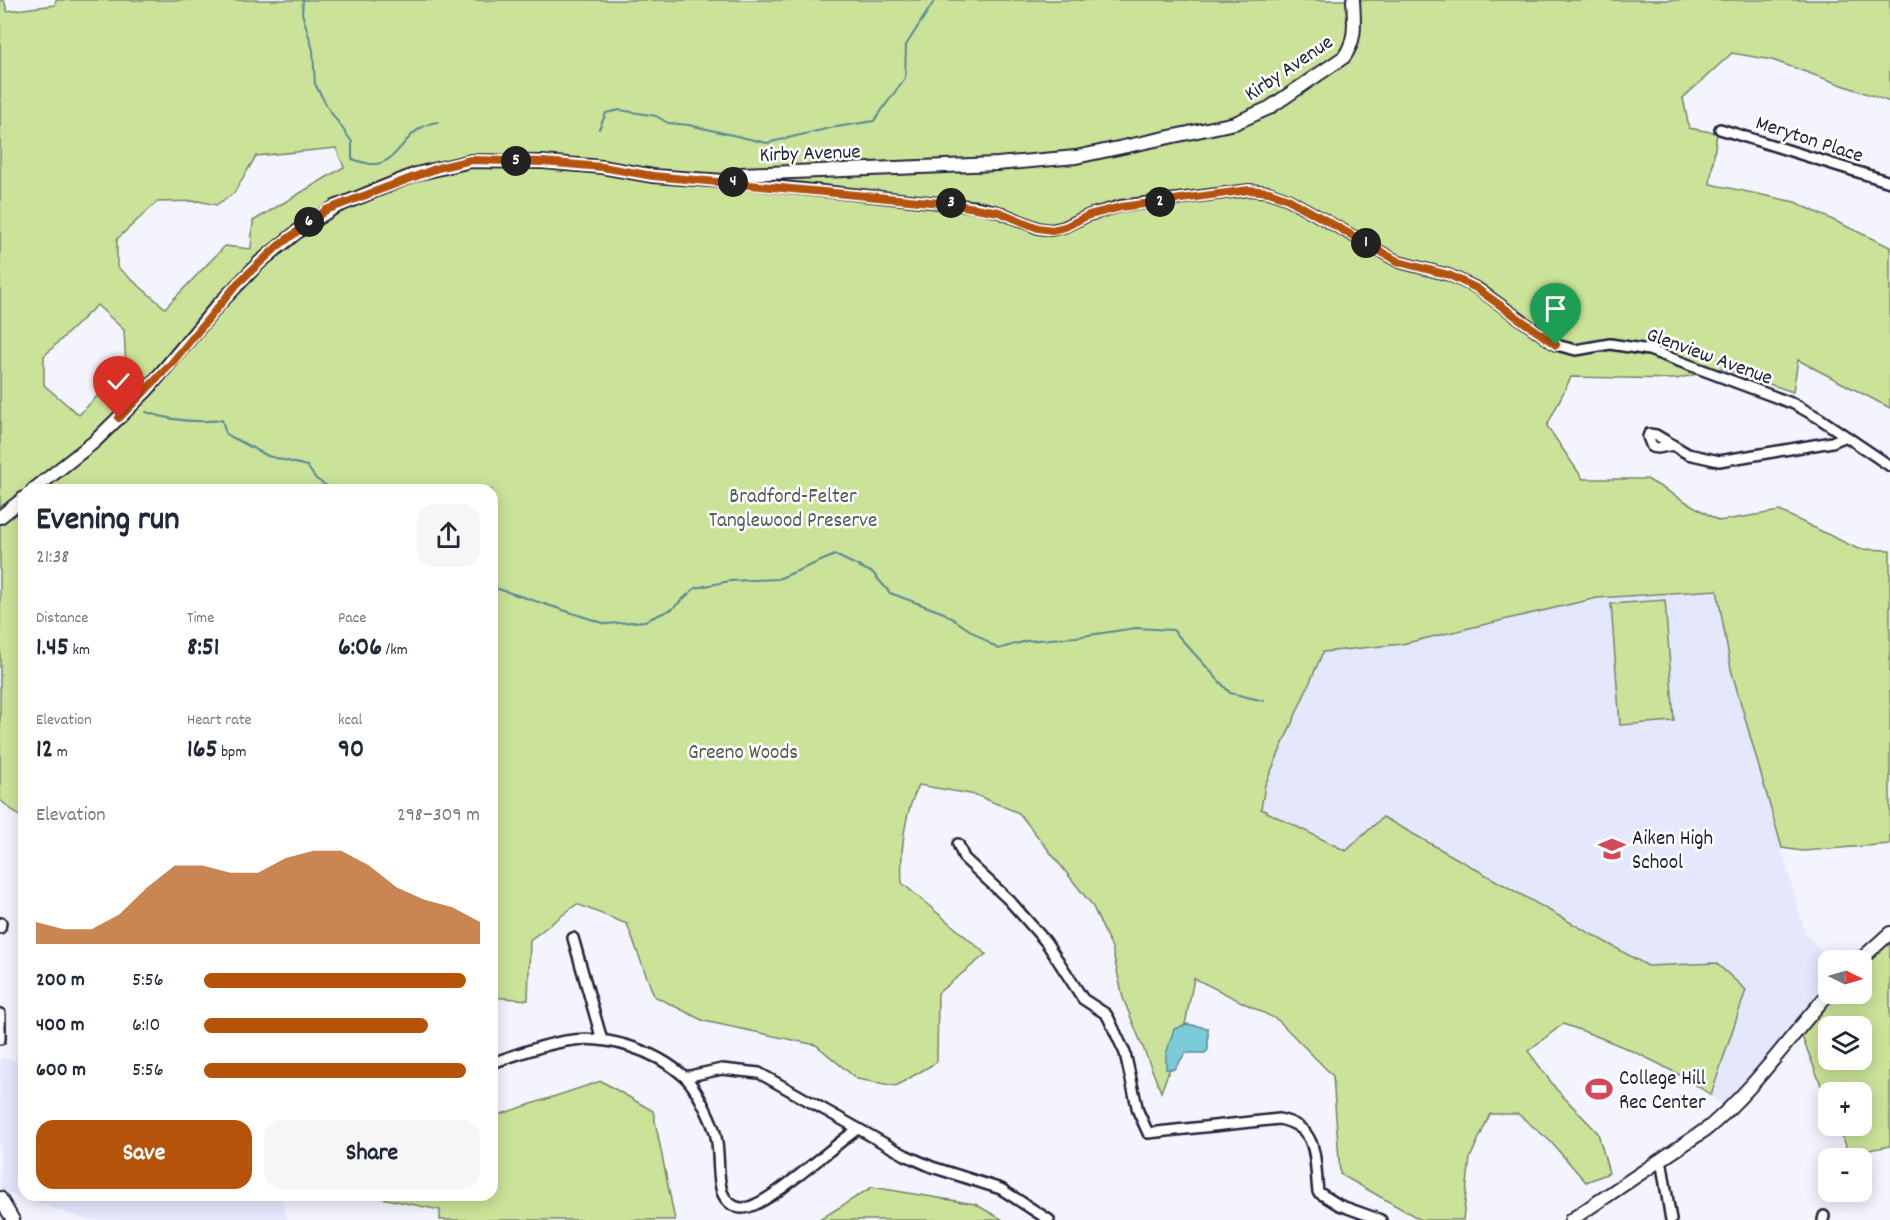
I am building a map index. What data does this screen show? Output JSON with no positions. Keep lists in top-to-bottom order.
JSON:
{
  "streets": {
    "street": ["Kirby Avenue", "Meryton Place", "Glenview Avenue"]
  },
  "crossings": [
    ["Kirby Avenue", "Glenview Avenue"]
  ],
  "parks": ["Bradford-Felter Tanglewood Preserve", "Greeno Woods"],
  "places": {
    "school or university": ["Aiken High School"],
    "sports": ["College Hill Rec Center"]
  },
  "north": "right",
  "page": {
    "pins": [
      "5",
      "4",
      "2",
      "3",
      "6",
      "1"
    ],
    "heading": ["Evening run", "21:38"],
    "stats": [
      ["Distance", "1.45 km"],
      ["Time", "8:51"],
      ["Pace", "6:06 /km"],
      ["Elevation", "12 m"],
      ["Heart rate", "165 bpm"],
      ["kcal", "90"]
    ],
    "chart": ["Elevation", "298–309 m"],
    "map_buttons": ["+", "−"],
    "list": [
      {
        "name": "200 m",
        "note": "5:56"
      },
      {
        "name": "400 m",
        "note": "6:10"
      },
      {
        "name": "600 m",
        "note": "5:56"
      }
    ],
    "buttons": ["Save", "Share"]
  }
}
